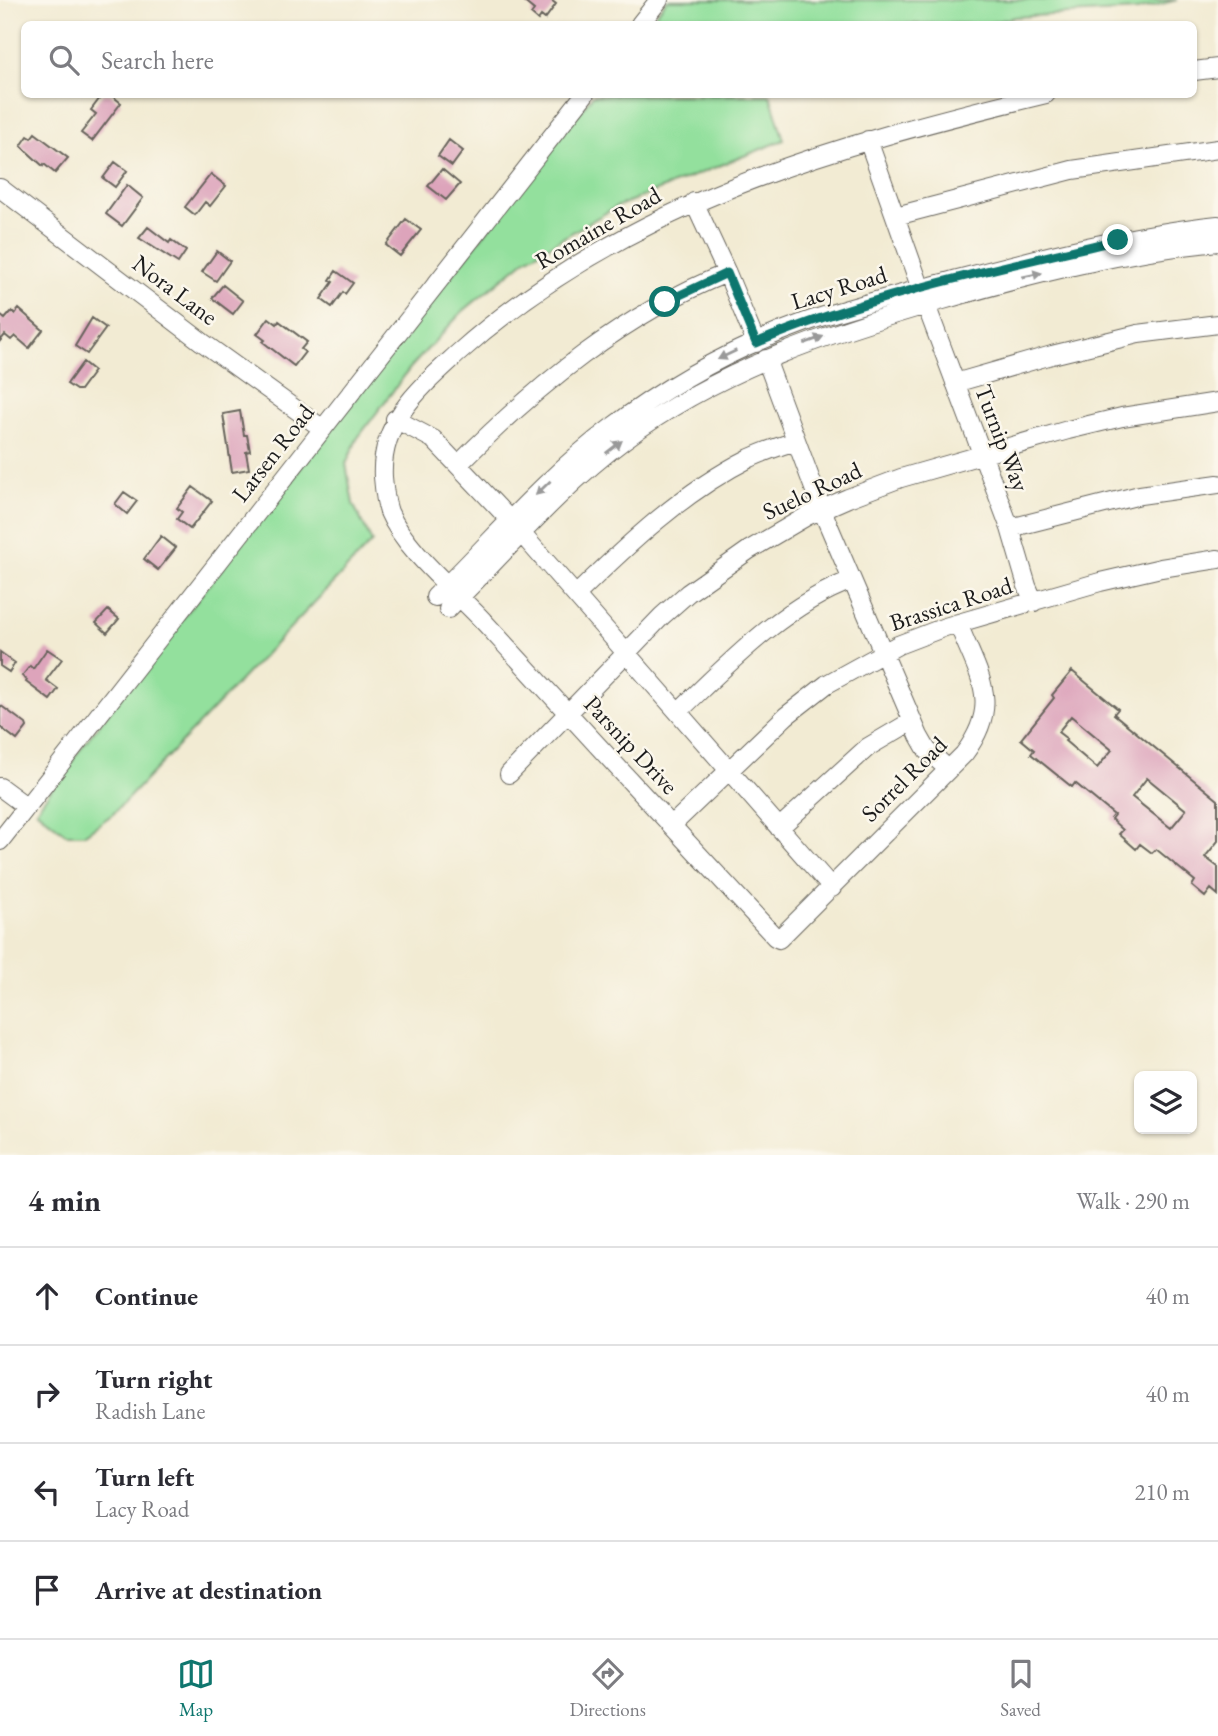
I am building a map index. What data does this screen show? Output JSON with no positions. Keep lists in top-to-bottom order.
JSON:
{
  "streets": {
    "street": [
      "Romaine Road",
      "Lacy Road",
      "Nora Lane",
      "Turnip Way",
      "Larsen Road",
      "Suelo Road",
      "Brassica Road",
      "Parsnip Drive",
      "Sorrel Road"
    ]
  },
  "crossings": [
    ["Romaine Road", "Lacy Road"],
    ["Romaine Road", "Turnip Way"],
    ["Romaine Road", "Parsnip Drive"],
    ["Lacy Road", "Turnip Way"],
    ["Lacy Road", "Parsnip Drive"],
    ["Nora Lane", "Larsen Road"],
    ["Turnip Way", "Suelo Road"],
    ["Turnip Way", "Brassica Road"],
    ["Suelo Road", "Parsnip Drive"],
    ["Brassica Road", "Parsnip Drive"],
    ["Brassica Road", "Sorrel Road"],
    ["Parsnip Drive", "Sorrel Road"]
  ],
  "page": {
    "search": "Search here",
    "heading": ["4 min", "Walk · 290 m"],
    "list": [
      ["Continue", "40 m"],
      ["Turn right", "Radish Lane", "40 m"],
      ["Turn left", "Lacy Road", "210 m"],
      "Arrive at destination"
    ],
    "nav": ["Map", "Directions", "Saved"]
  }
}
